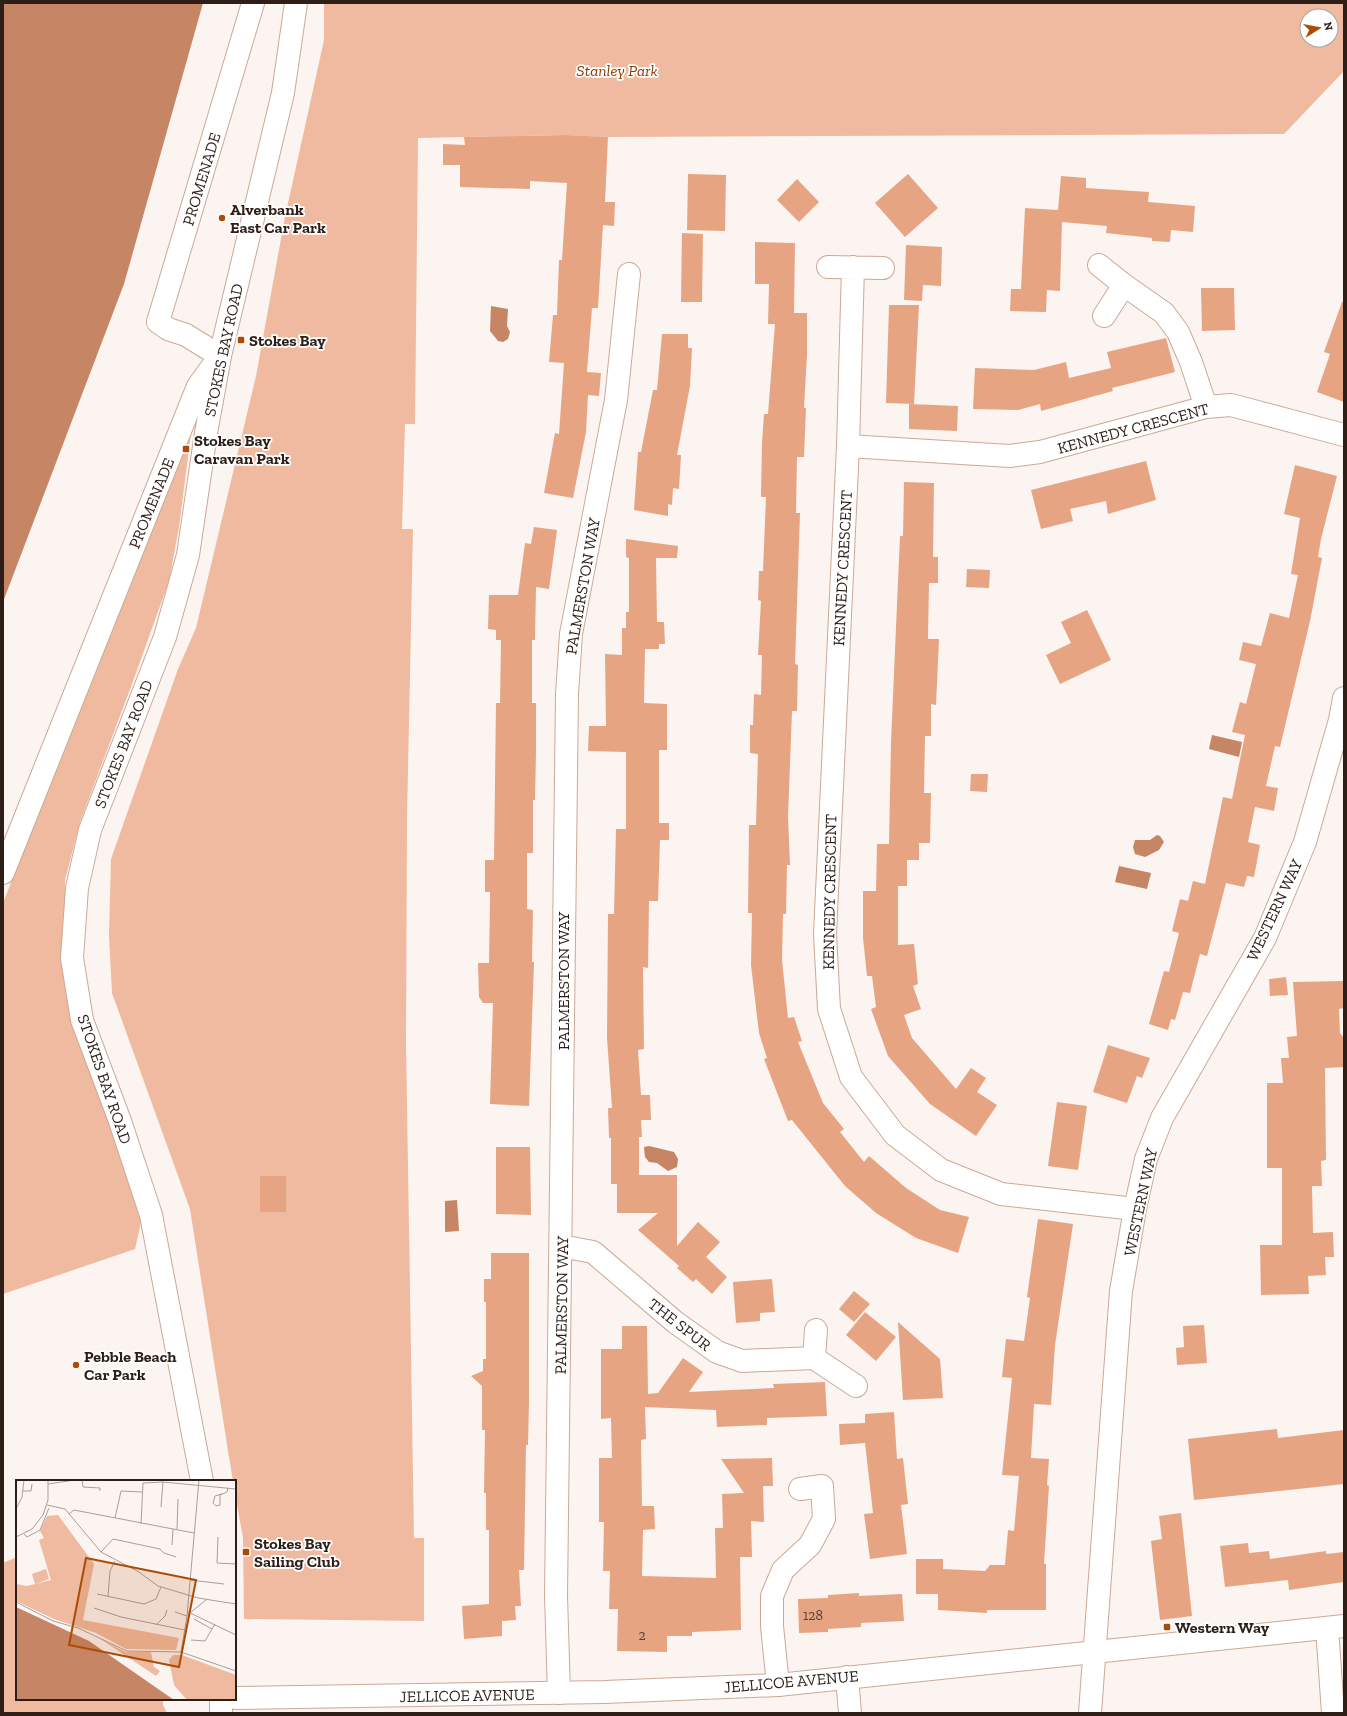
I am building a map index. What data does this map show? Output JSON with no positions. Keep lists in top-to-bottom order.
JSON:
{
  "streets": {
    "street": [
      "PROMENADE",
      "STOKES BAY ROAD",
      "KENNEDY CRESCENT",
      "PALMERSTON WAY",
      "WESTERN WAY",
      "THE SPUR",
      "JELLICOE AVENUE"
    ]
  },
  "crossings": [
    ["PROMENADE", "STOKES BAY ROAD"],
    ["KENNEDY CRESCENT", "WESTERN WAY"],
    ["PALMERSTON WAY", "THE SPUR"],
    ["PALMERSTON WAY", "JELLICOE AVENUE"],
    ["WESTERN WAY", "JELLICOE AVENUE"]
  ],
  "parks": ["Stanley Park"],
  "places": {
    "other": ["Alverbank East Car Park", "Pebble Beach Car Park"],
    "transit": [
      "Stokes Bay",
      "Stokes Bay Caravan Park",
      "Stokes Bay Sailing Club",
      "Western Way"
    ]
  },
  "house_numbers": ["128", "2"],
  "north": "right"
}
